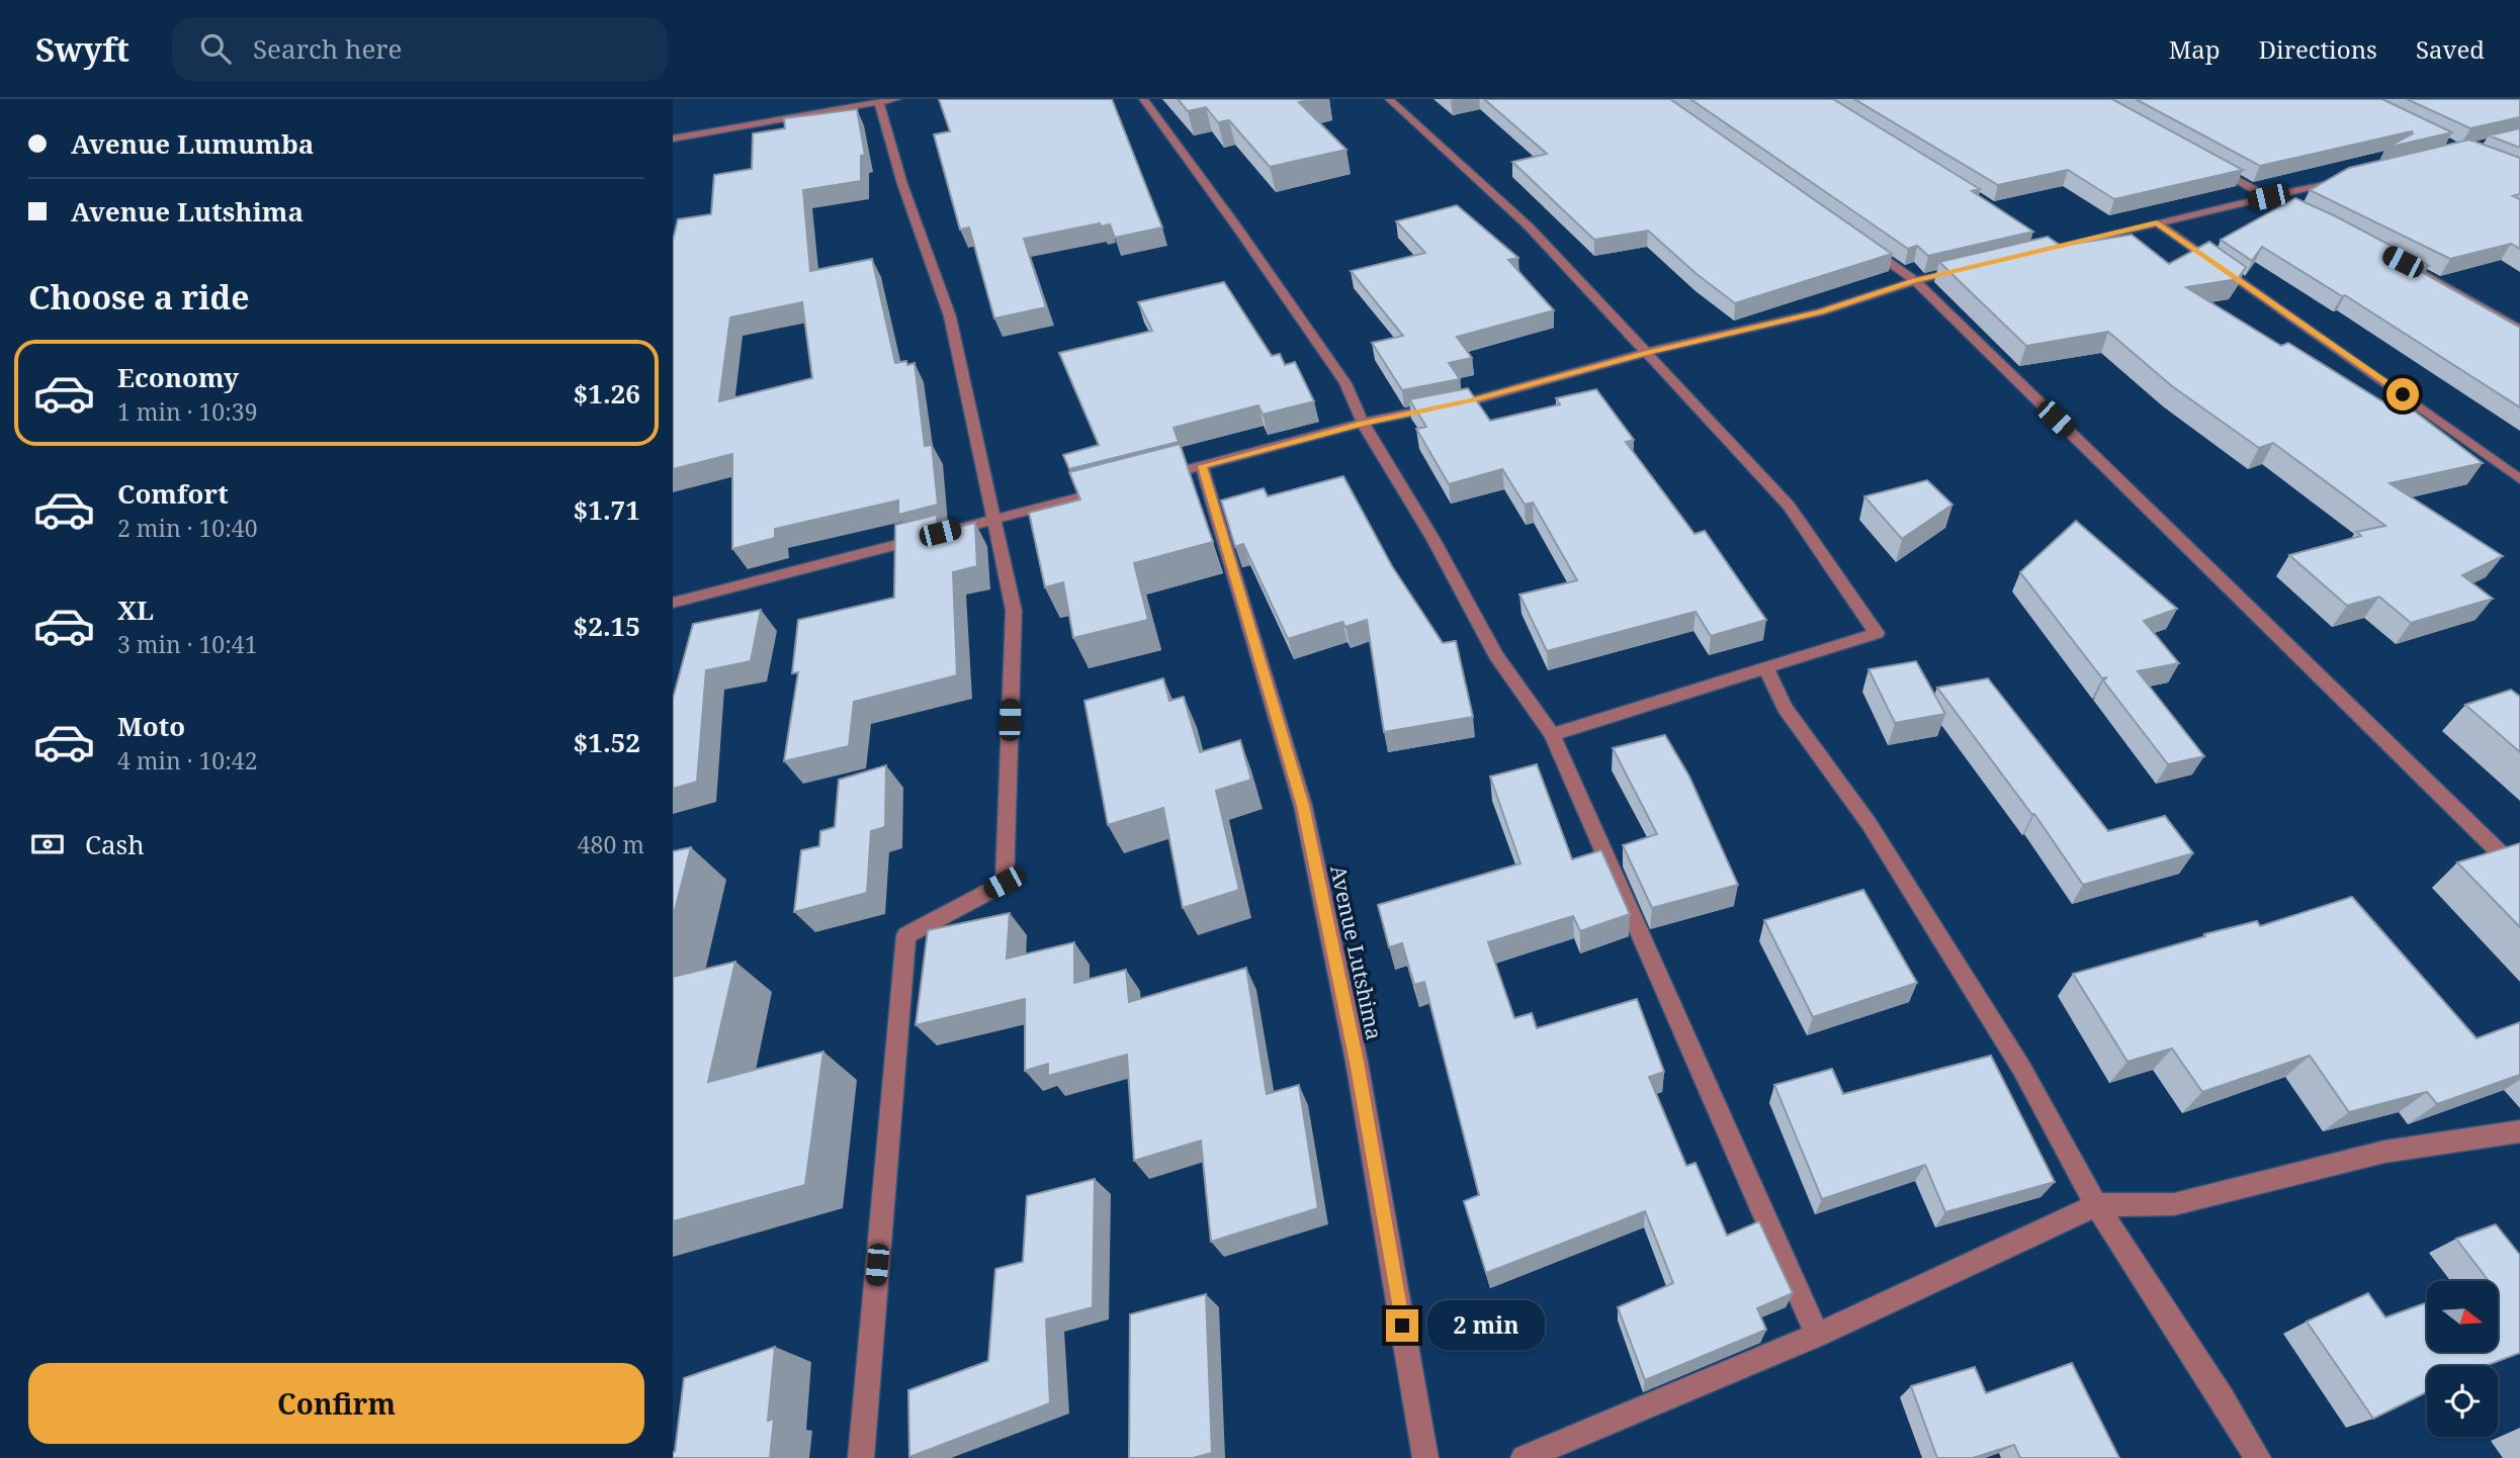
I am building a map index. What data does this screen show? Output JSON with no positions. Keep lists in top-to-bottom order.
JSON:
{
  "streets": {
    "street": ["Avenue Lutshima"]
  },
  "north": "right",
  "page": {
    "header": "Swyft",
    "search": "Search here",
    "nav": ["Map", "Directions", "Saved"],
    "banner": ["Avenue Lumumba", "Avenue Lutshima"],
    "heading": "Choose a ride",
    "list": [
      {
        "name": "Economy",
        "note": "1 min · 10:39",
        "value": "$1.26"
      },
      {
        "name": "Comfort",
        "note": "2 min · 10:40",
        "value": "$1.71"
      },
      {
        "name": "XL",
        "note": "3 min · 10:41",
        "value": "$2.15"
      },
      {
        "name": "Moto",
        "note": "4 min · 10:42",
        "value": "$1.52"
      }
    ],
    "pay": ["Cash", "480 m"],
    "bubble": "2 min",
    "buttons": "Confirm"
  }
}
